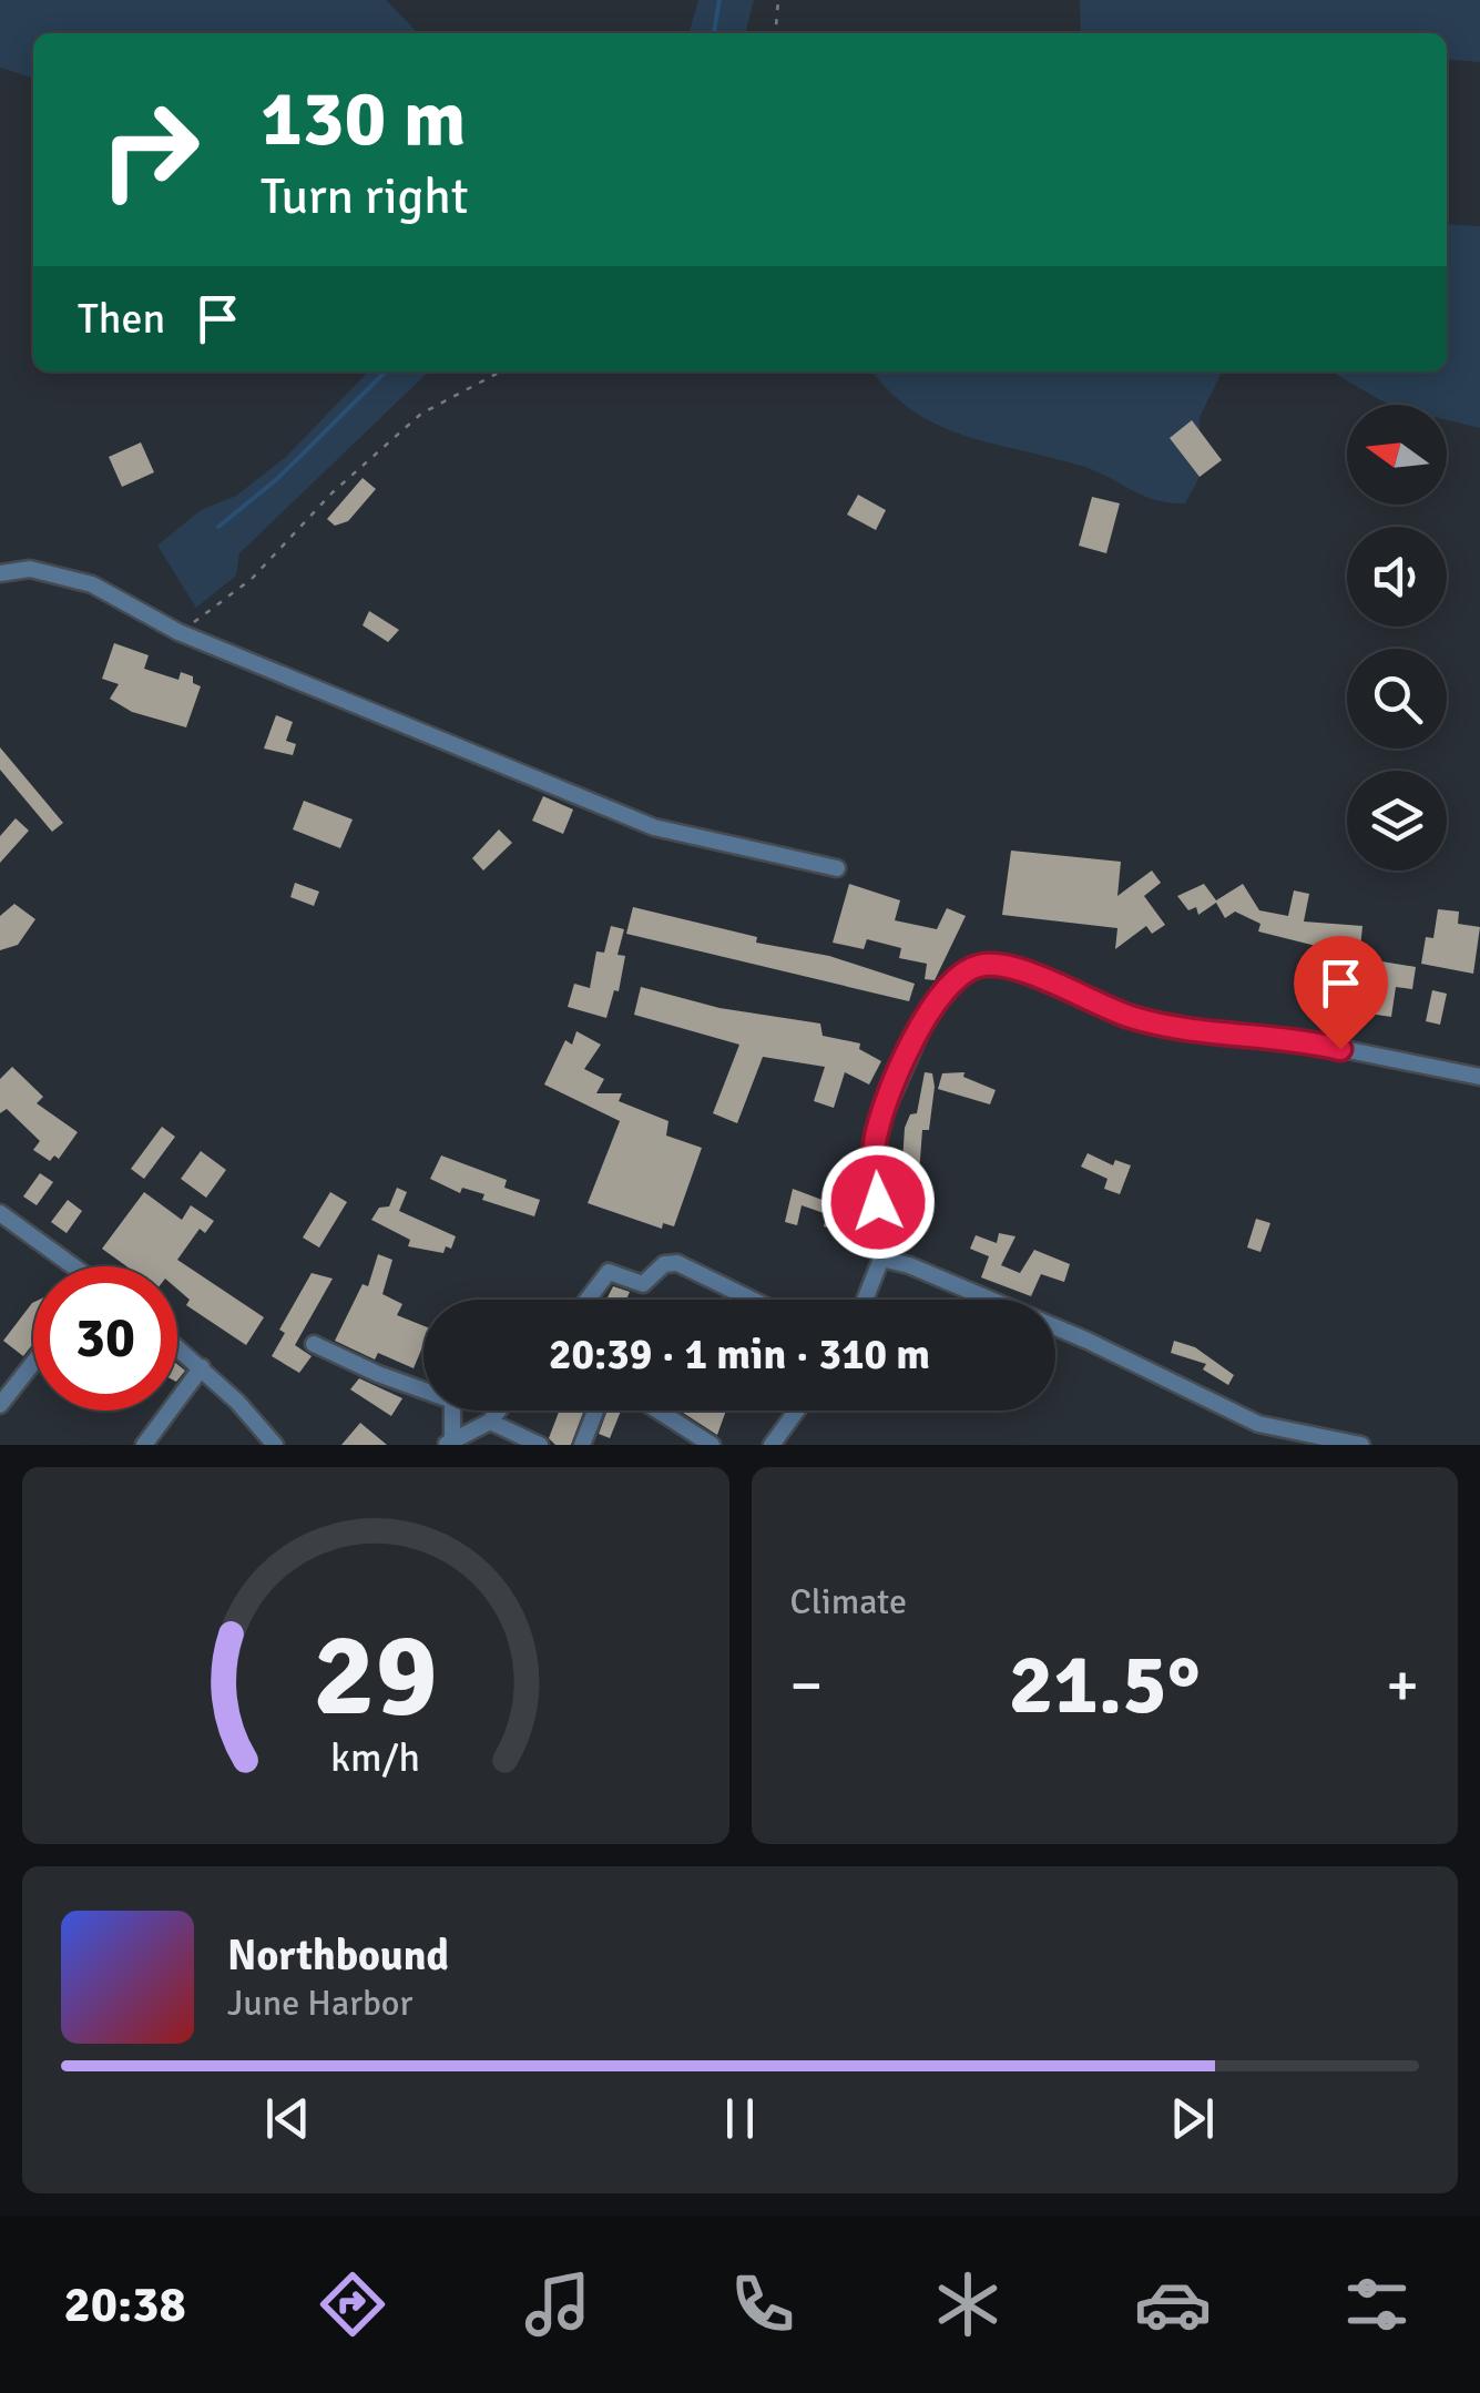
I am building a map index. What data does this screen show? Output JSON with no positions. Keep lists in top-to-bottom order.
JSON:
{
  "north": "left",
  "page": {
    "turn": ["130 m", "Turn right"],
    "then": "Then",
    "limit": "30",
    "trip": "20:39 · 1 min · 310 m",
    "tile": "Climate",
    "heat": ["−", "21.5°", "+"],
    "song": ["Northbound", "June Harbor"],
    "tabs": "20:38",
    "gauge": ["29", "km/h"]
  }
}
